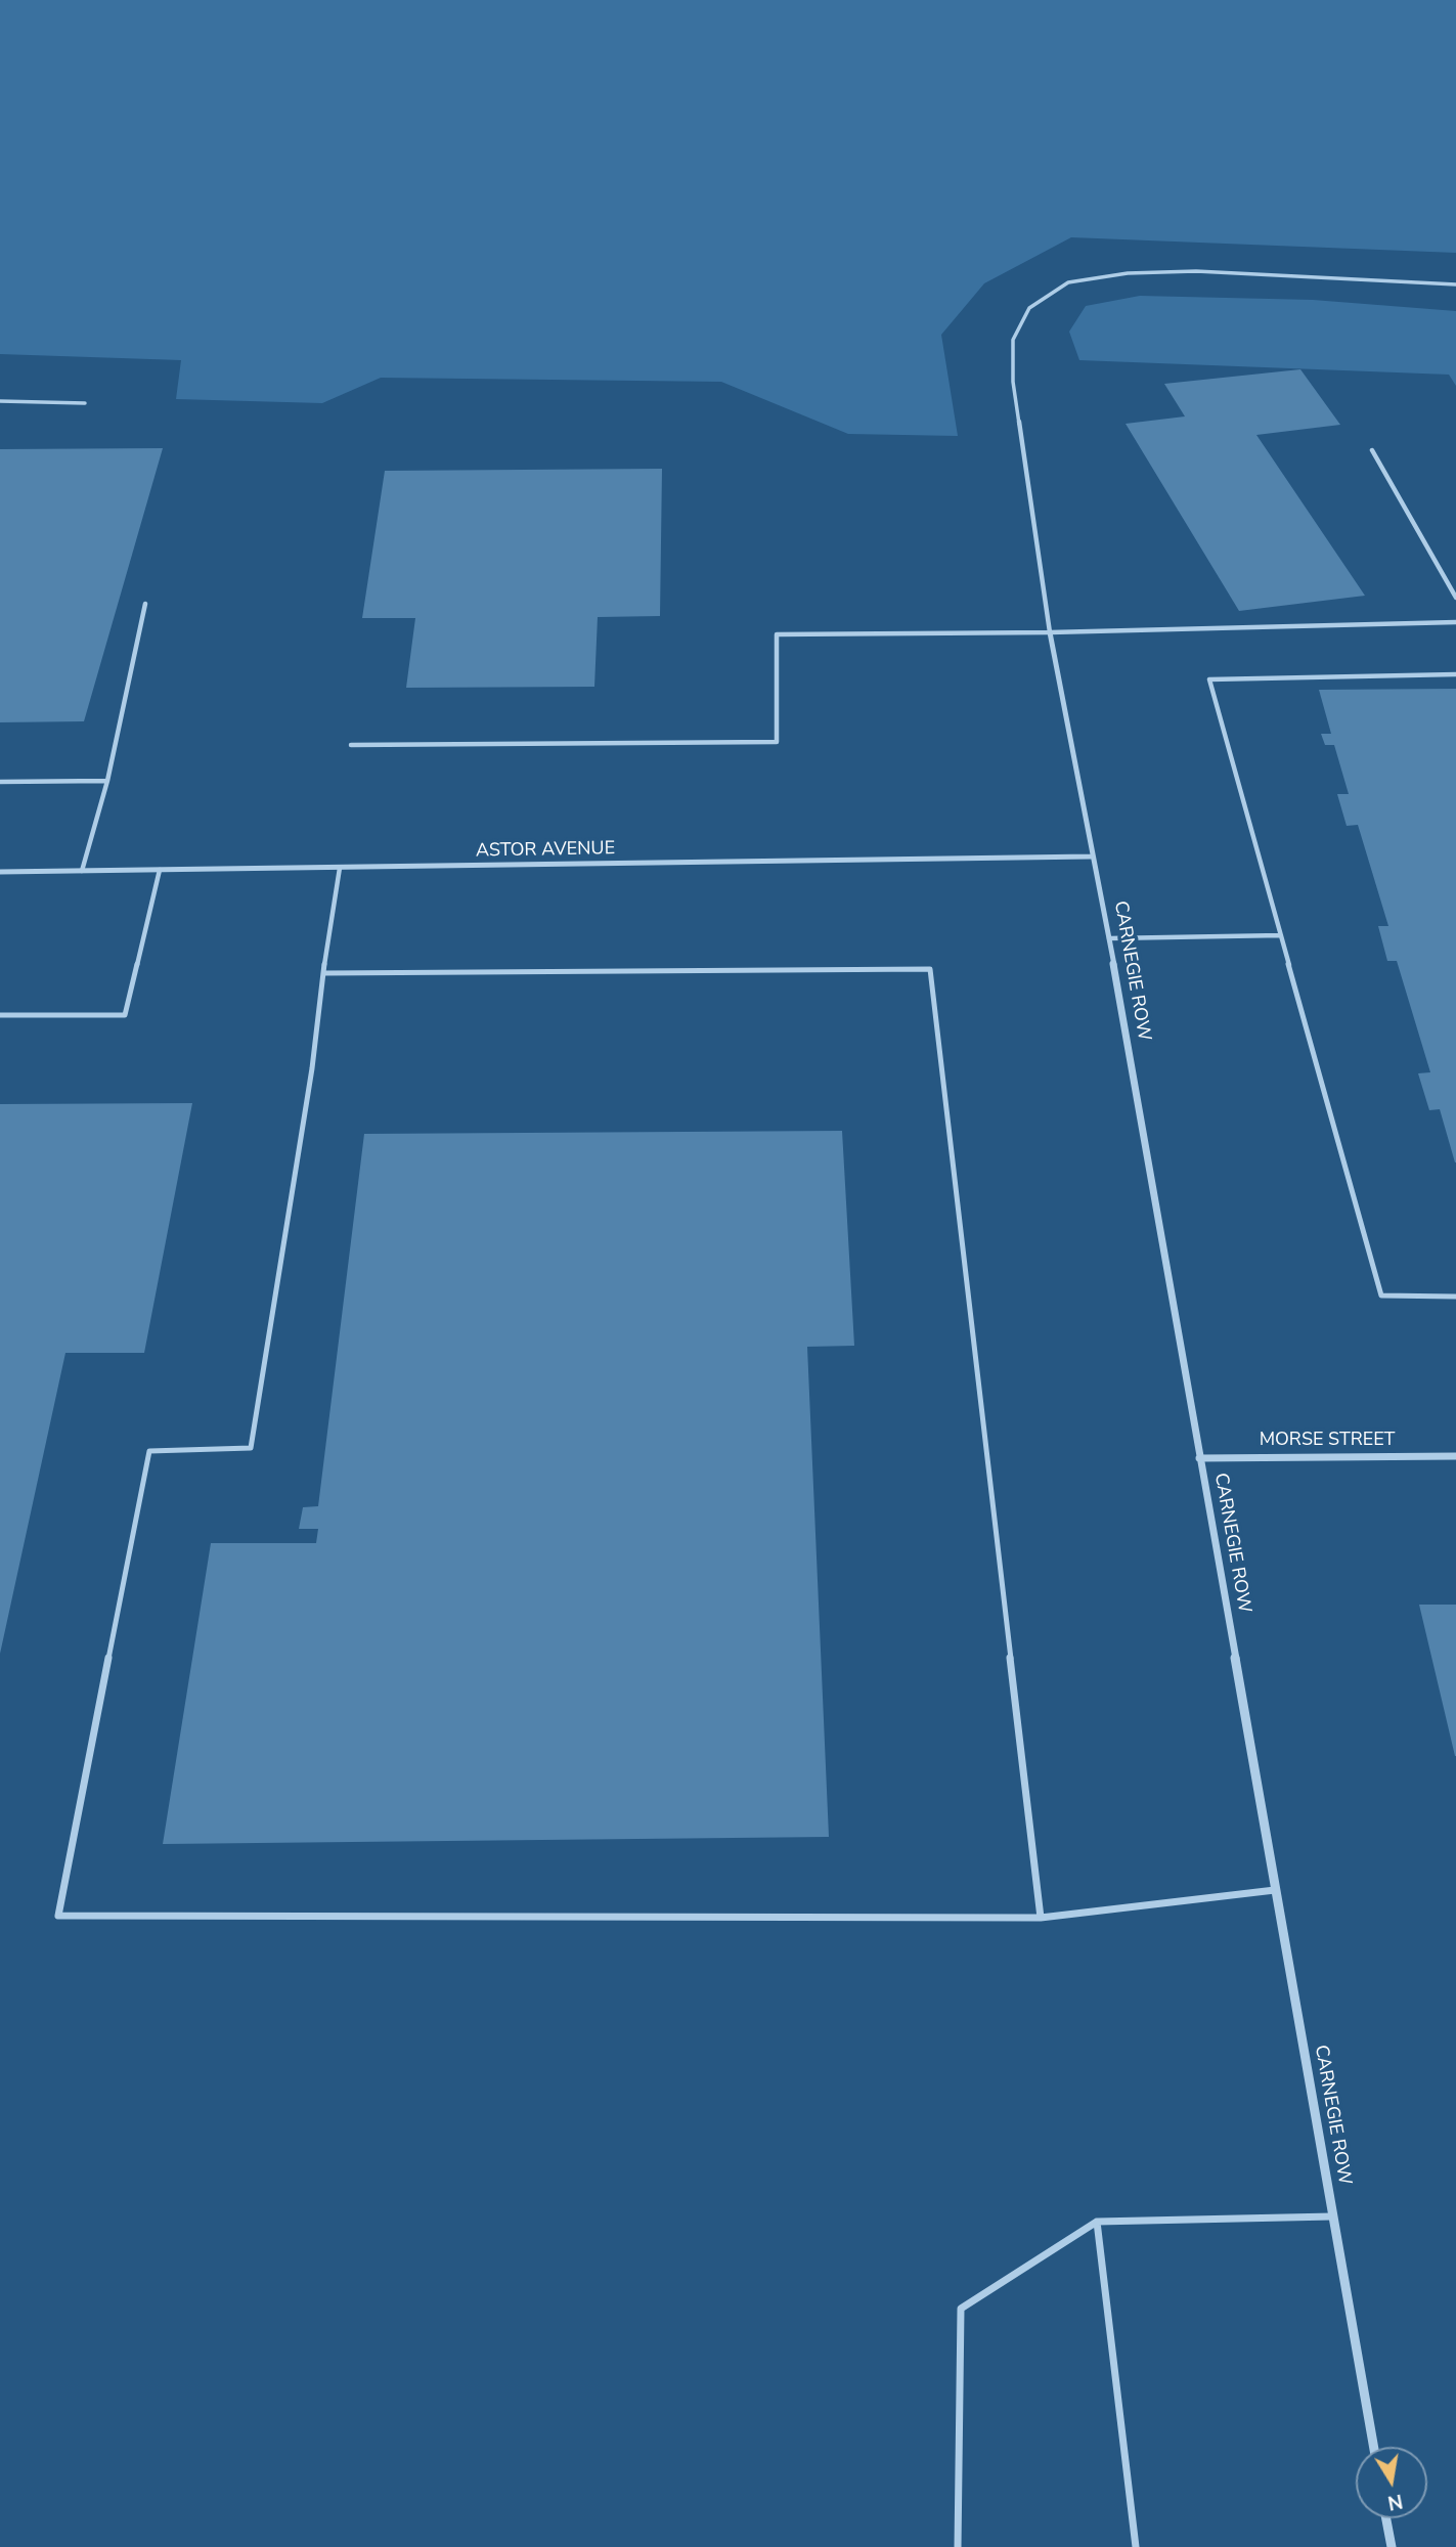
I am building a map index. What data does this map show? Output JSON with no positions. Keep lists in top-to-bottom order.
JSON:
{
  "streets": {
    "street": ["ASTOR AVENUE", "CARNEGIE ROW", "MORSE STREET"]
  },
  "crossings": [
    ["ASTOR AVENUE", "CARNEGIE ROW"],
    ["CARNEGIE ROW", "MORSE STREET"]
  ],
  "north": "bottom"
}
